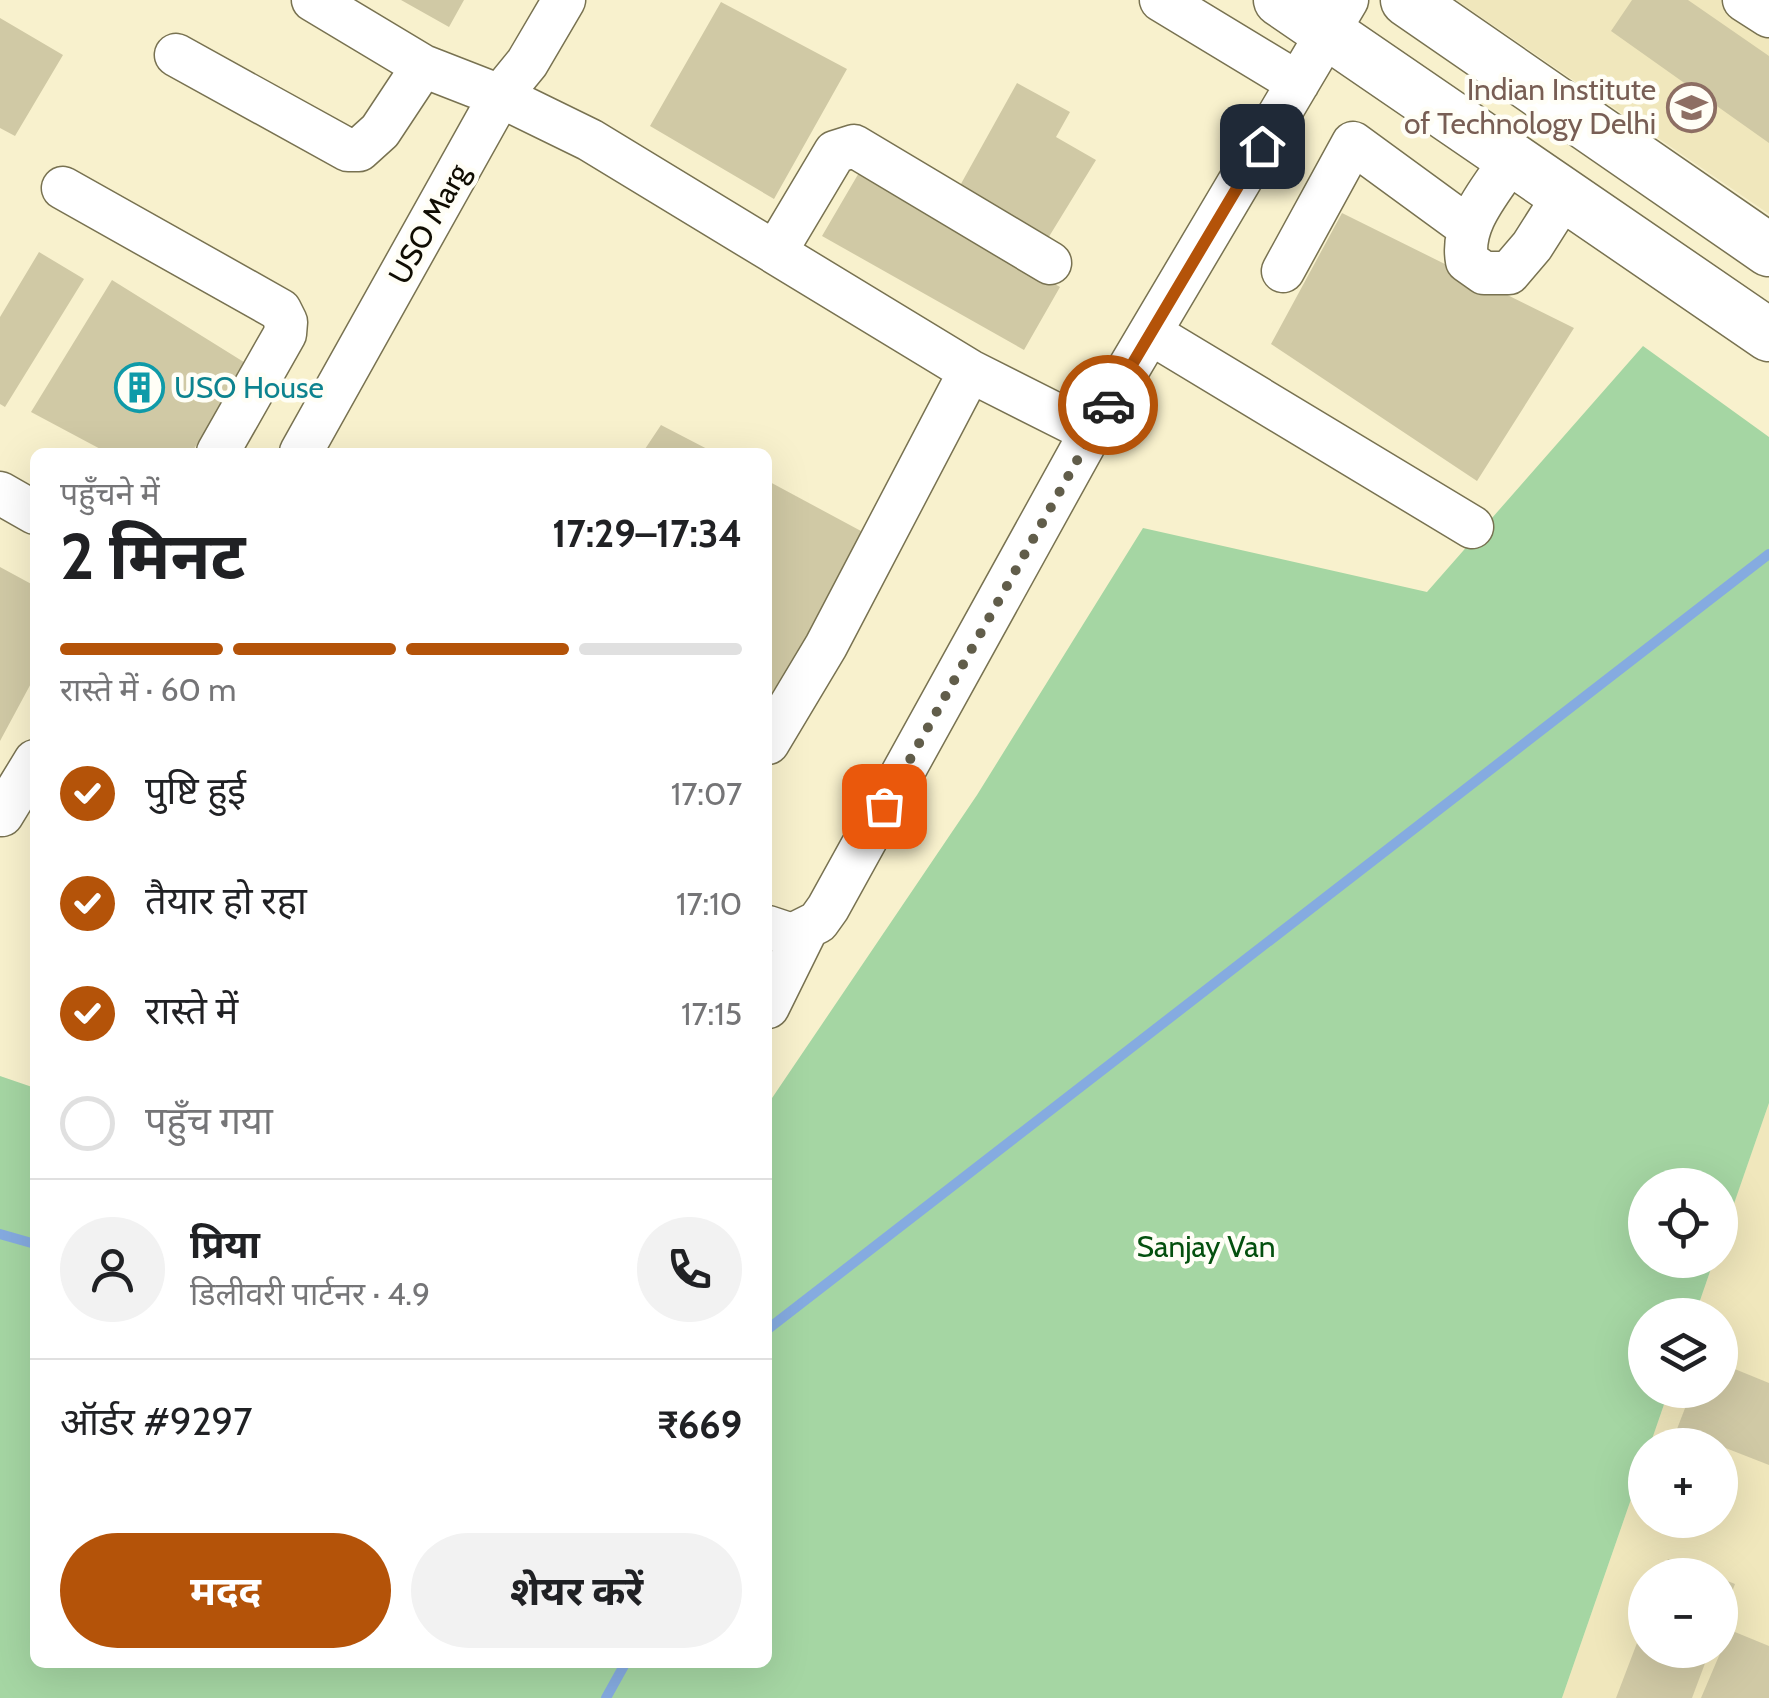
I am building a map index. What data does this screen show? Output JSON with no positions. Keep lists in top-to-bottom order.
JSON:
{
  "streets": {
    "street": ["USO Marg"]
  },
  "parks": ["Sanjay Van"],
  "places": {
    "school or university": ["Indian Institute of Technology Delhi"],
    "building": ["USO House"]
  },
  "page": {
    "heading": ["2 मिनट", "पहुँचने में", "17:29–17:34"],
    "panel": [
      "प्रिया",
      "डिलीवरी पार्टनर · 4.9",
      "ऑर्डर #9297",
      "₹669"
    ],
    "bar": "रास्ते में · 60 m",
    "list": [
      ["पुष्टि हुई", "17:07"],
      ["तैयार हो रहा", "17:10"],
      ["रास्ते में", "17:15"],
      "पहुँच गया"
    ],
    "map_buttons": ["+", "−"],
    "buttons": ["मदद", "शेयर करें"]
  }
}
